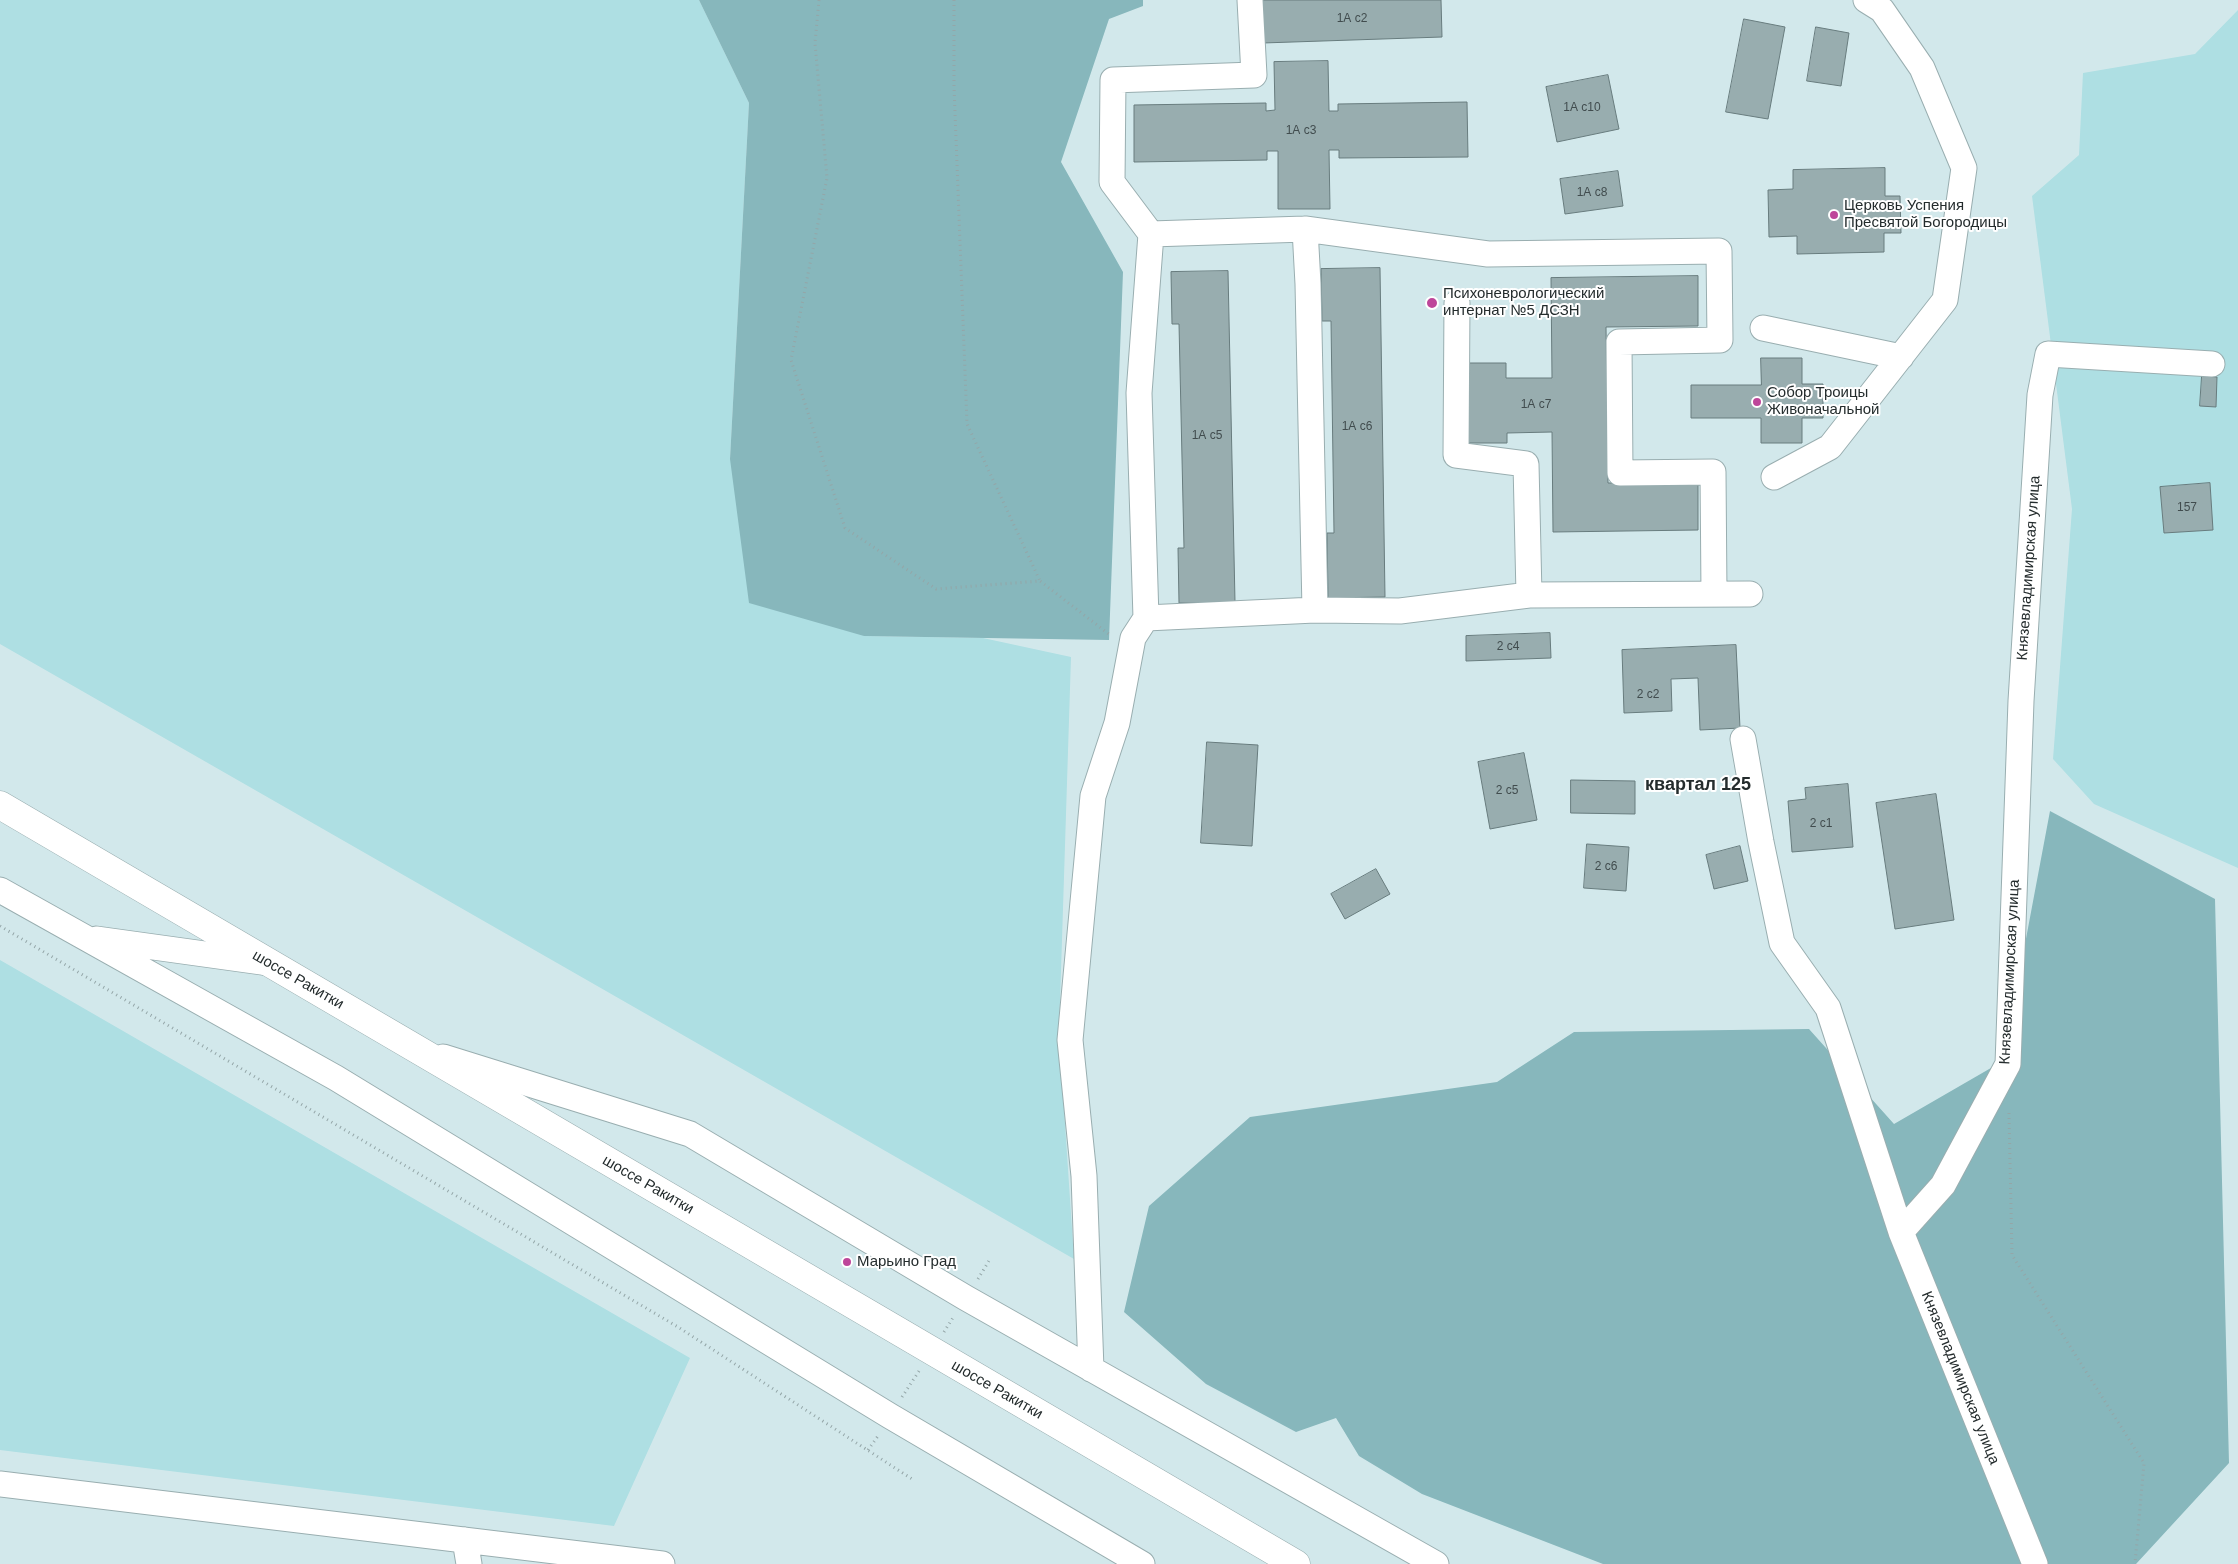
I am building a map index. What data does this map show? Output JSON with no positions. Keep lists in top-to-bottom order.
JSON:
{
  "streets": {
    "main road": ["шоссе Ракитки"],
    "street": ["Князевладимирская улица"]
  },
  "districts": ["квартал 125"],
  "places": [
    "Церковь Успения Пресвятой Богородицы",
    "Психоневрологический интернат №5 ДСЗН",
    "Собор Троицы Живоначальной",
    "Марьино Град"
  ],
  "house_numbers": [
    "1А с2",
    "1А с10",
    "1А с3",
    "1А с8",
    "1А с7",
    "1А с6",
    "1А с5",
    "157",
    "2 с4",
    "2 с2",
    "2 с5",
    "2 с1",
    "2 с6"
  ]
}
